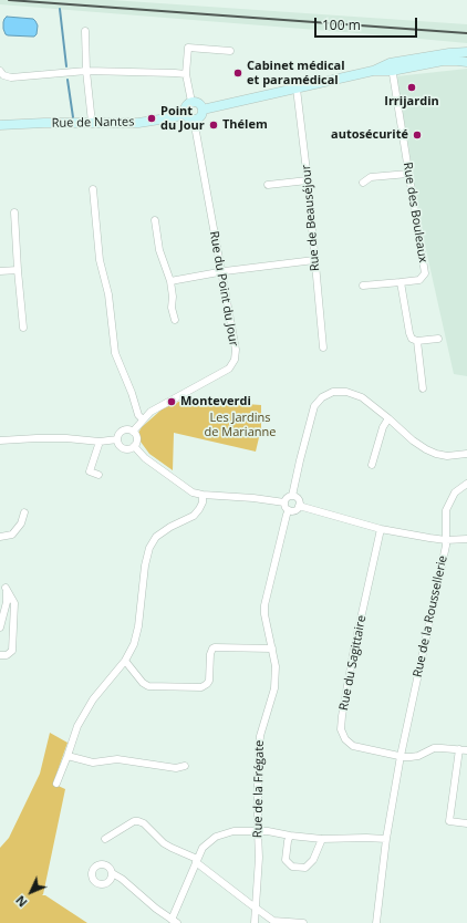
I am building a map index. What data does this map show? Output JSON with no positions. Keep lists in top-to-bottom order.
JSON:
{
  "streets": {
    "street": [
      "Rue de Nantes",
      "Rue des Bouleaux",
      "Rue de Beauséjour",
      "Rue du Point du Jour",
      "Rue de la Roussellerie",
      "Rue du Sagittaire",
      "Rue de la Frégate"
    ]
  },
  "crossings": [
    ["Rue de Nantes", "Rue du Point du Jour"],
    ["Rue de la Roussellerie", "Rue du Sagittaire"]
  ],
  "parks": ["Les Jardins de Marianne"],
  "places": [
    "Cabinet médical et paramédical",
    "Irrijardin",
    "Point du Jour",
    "Thélem",
    "autosécurité",
    "Monteverdi"
  ],
  "scale_bar": "100 m",
  "north": "bottom left"
}
